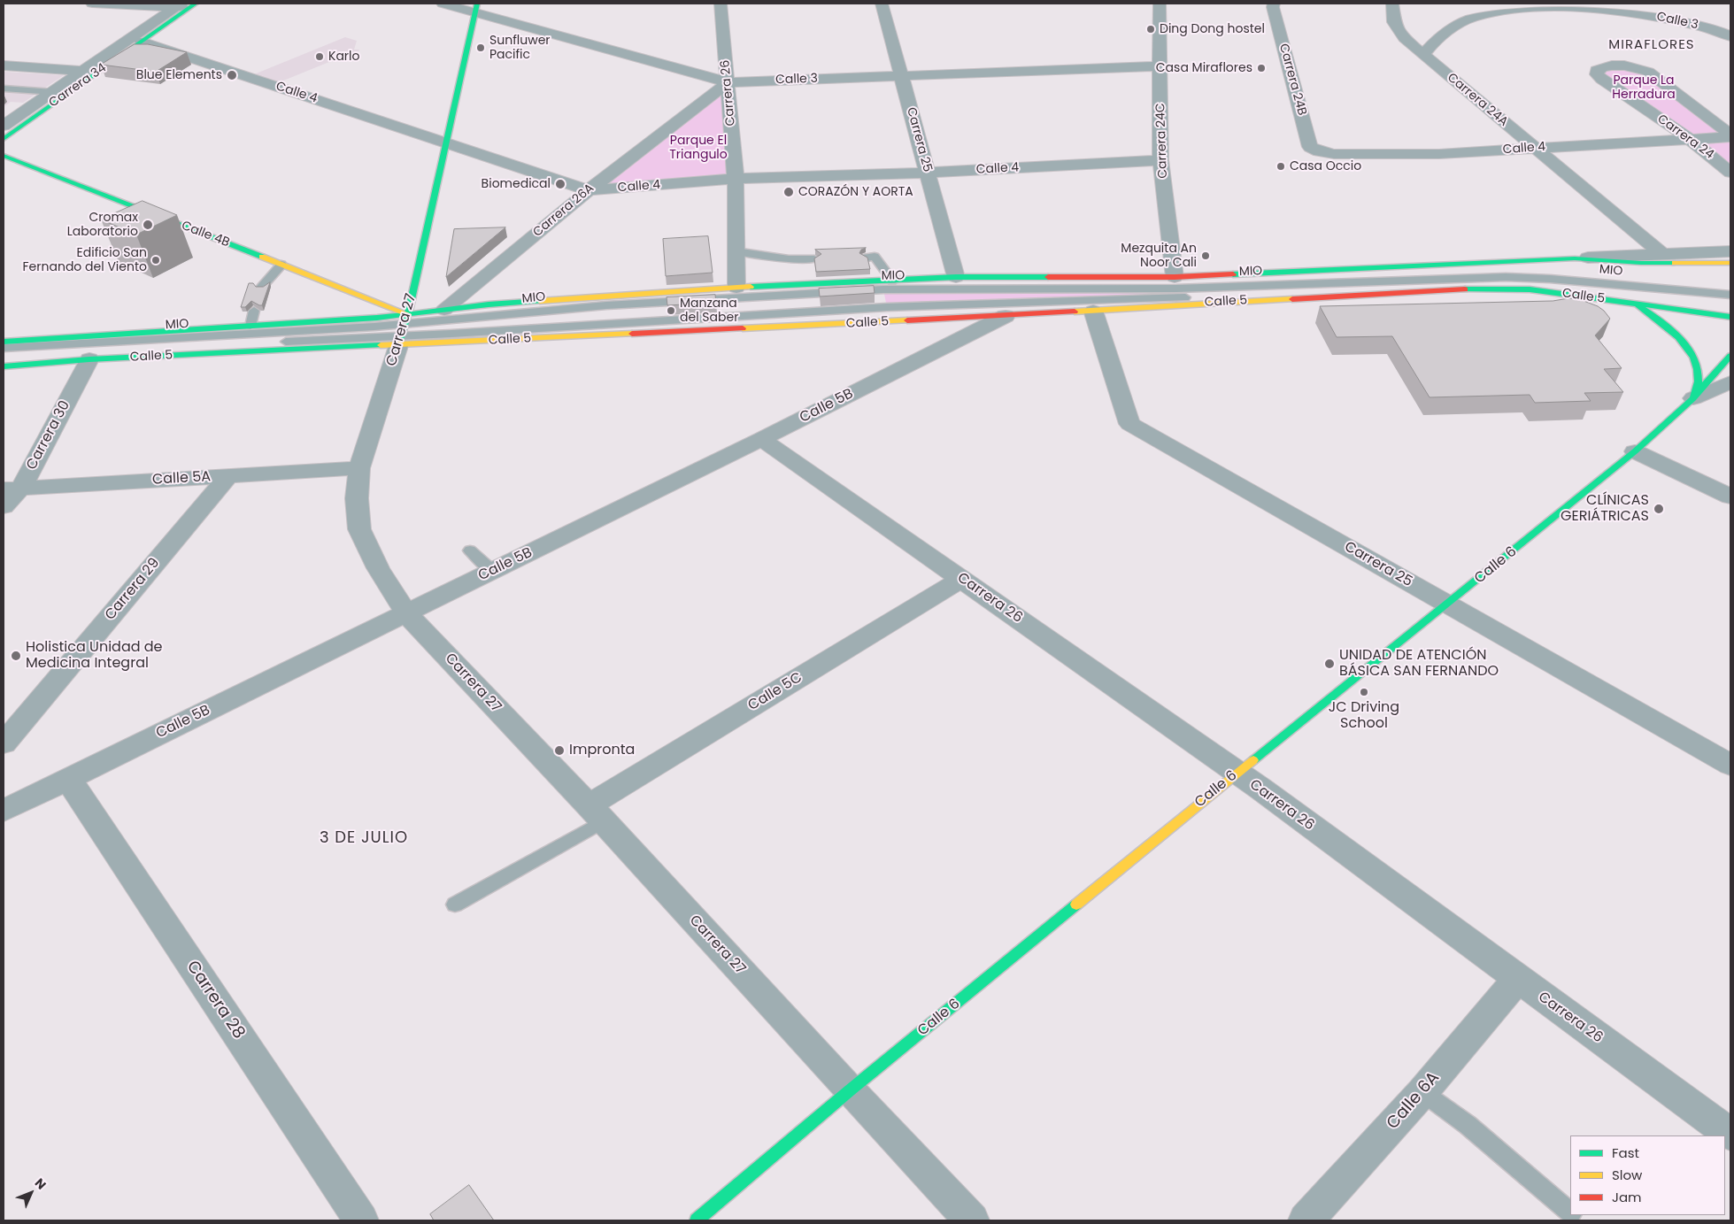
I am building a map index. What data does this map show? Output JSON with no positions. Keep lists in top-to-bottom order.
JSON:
{
  "streets": {
    "main road": [
      "Carrera 34",
      "Calle 4B",
      "Calle 5",
      "Carrera 27",
      "Calle 6"
    ],
    "street": [
      "Calle 3",
      "Carrera 24B",
      "Calle 4",
      "Carrera 26",
      "Carrera 24A",
      "Carrera 24",
      "Carrera 25",
      "Carrera 24C",
      "Carrera 26A",
      "Calle 5B",
      "Carrera 30",
      "Calle 5A",
      "Carrera 29",
      "Calle 5C",
      "Carrera 28",
      "Calle 6A"
    ],
    "lane": ["MIO"]
  },
  "crossings": [
    ["Calle 3", "Carrera 26"],
    ["Calle 3", "Carrera 24A"],
    ["Calle 3", "Carrera 25"],
    ["Calle 3", "Carrera 24C"],
    ["Calle 3", "Carrera 26A"],
    ["Calle 3", "Carrera 27"],
    ["Carrera 24B", "Calle 4"],
    ["Carrera 34", "Calle 4"],
    ["Calle 4", "Carrera 26"],
    ["Calle 4", "Carrera 24A"],
    ["Calle 4", "Carrera 24"],
    ["Calle 4", "Carrera 25"],
    ["Calle 4", "Carrera 24C"],
    ["Calle 4", "Carrera 26A"],
    ["Calle 4", "Carrera 27"],
    ["Carrera 26", "Carrera 26A"],
    ["Carrera 26", "Calle 5"],
    ["Carrera 26", "Calle 5B"],
    ["Carrera 26", "Calle 6"],
    ["Carrera 26", "Calle 5C"],
    ["Carrera 26", "Calle 6A"],
    ["Carrera 24A", "Calle 5"],
    ["Carrera 25", "Calle 5"],
    ["Carrera 25", "Calle 6"],
    ["Carrera 24C", "Calle 5"],
    ["Carrera 26A", "Calle 5"],
    ["Calle 4B", "MIO"],
    ["Calle 4B", "Calle 5"],
    ["Calle 4B", "Carrera 27"],
    ["MIO", "Calle 5"],
    ["MIO", "Carrera 27"],
    ["Calle 5", "Carrera 27"],
    ["Calle 5", "Calle 5B"],
    ["Calle 5", "Carrera 30"],
    ["Carrera 27", "Calle 5B"],
    ["Carrera 27", "Calle 5A"],
    ["Carrera 27", "Calle 6"],
    ["Carrera 27", "Calle 5C"],
    ["Calle 5B", "Carrera 28"],
    ["Carrera 30", "Calle 5A"],
    ["Calle 5A", "Carrera 29"]
  ],
  "districts": ["MIRAFLORES", "3 DE JULIO"],
  "parks": ["Parque La Herradura", "Parque El Triangulo"],
  "places": [
    "Ding Dong hostel",
    "Sunfluwer Pacific",
    "Karlo",
    "Casa Miraflores",
    "Blue Elements",
    "Casa Occio",
    "Biomedical",
    "CORAZÓN Y AORTA",
    "Cromax Laboratorio",
    "Mezquita An Noor Cali",
    "Edificio San Fernando del Viento",
    "Manzana del Saber",
    "CLÍNICAS GERIÁTRICAS",
    "Holistica Unidad de Medicina Integral",
    "UNIDAD DE ATENCIÓN BÁSICA SAN FERNANDO",
    "JC Driving School",
    "Impronta"
  ],
  "legend": ["Fast", "Slow", "Jam"],
  "north": "top right"
}
